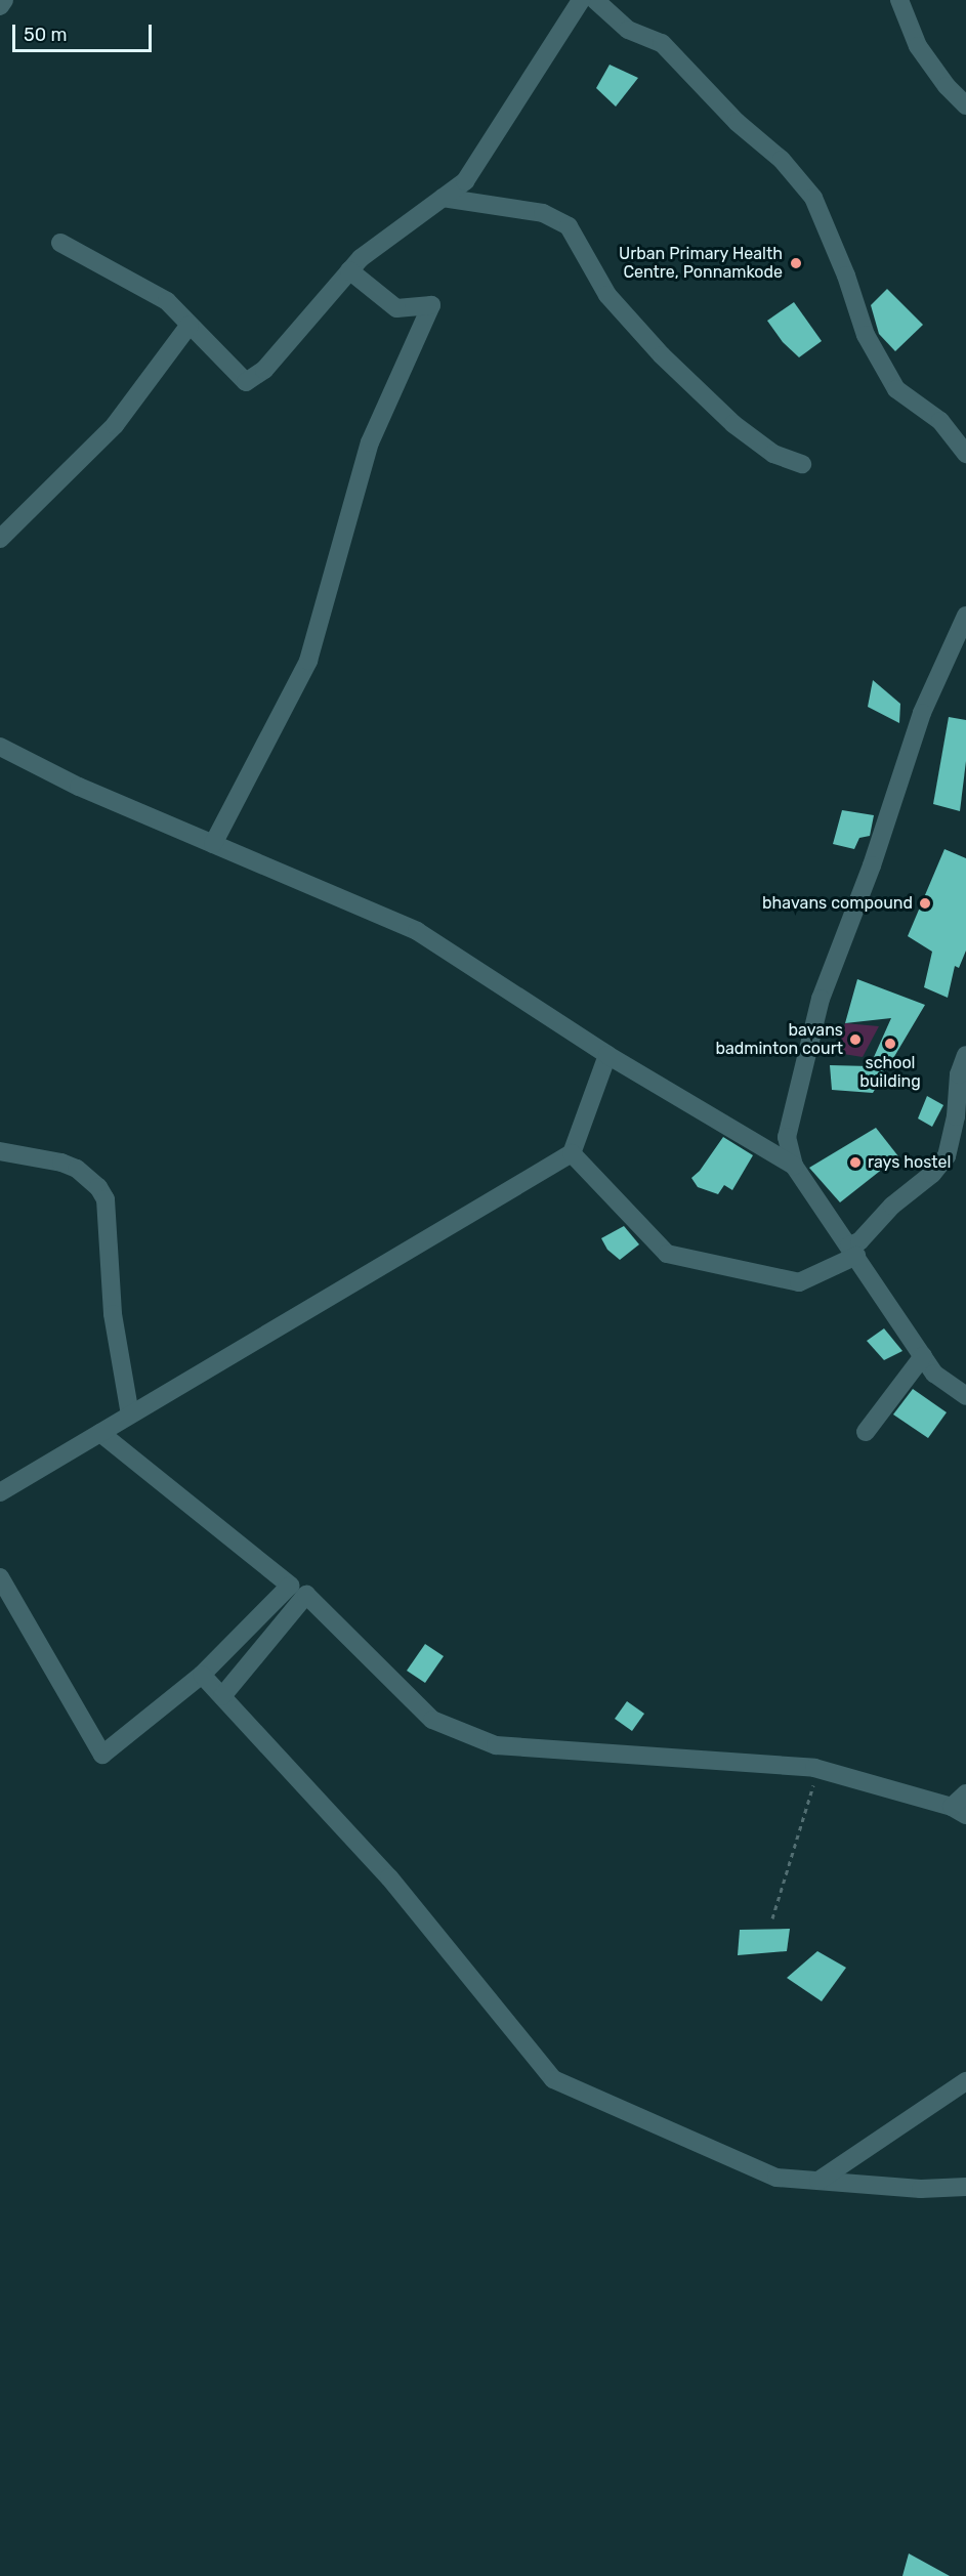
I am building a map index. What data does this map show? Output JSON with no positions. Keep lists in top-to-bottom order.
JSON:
{
  "places": [
    "Urban Primary Health Centre, Ponnamkode",
    "bhavans compound",
    "bavans badminton court",
    "school building",
    "rays hostel"
  ],
  "scale_bar": "50 m"
}
